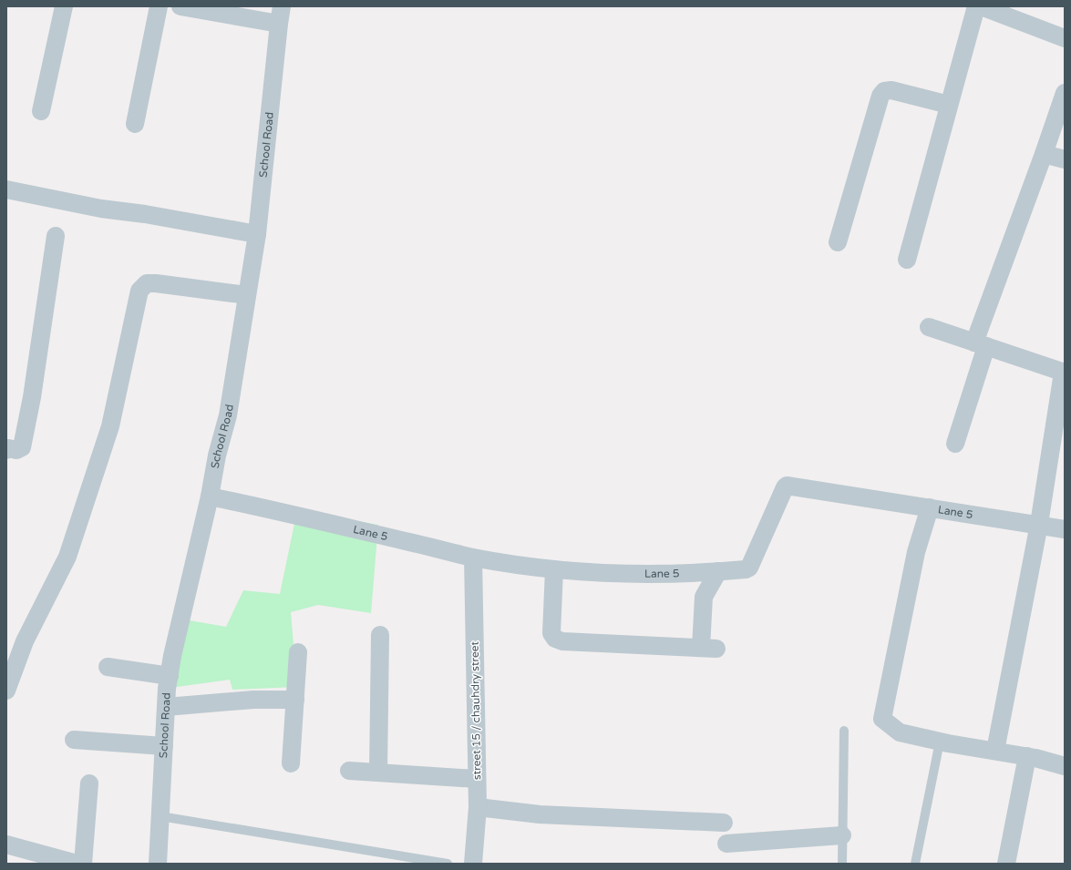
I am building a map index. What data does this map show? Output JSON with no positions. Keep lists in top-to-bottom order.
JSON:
{
  "streets": {
    "street": ["School Road", "Lane 5", "street 15 / chauhdry street"]
  },
  "crossings": [
    ["School Road", "Lane 5"],
    ["Lane 5", "street 15 / chauhdry street"]
  ]
}
